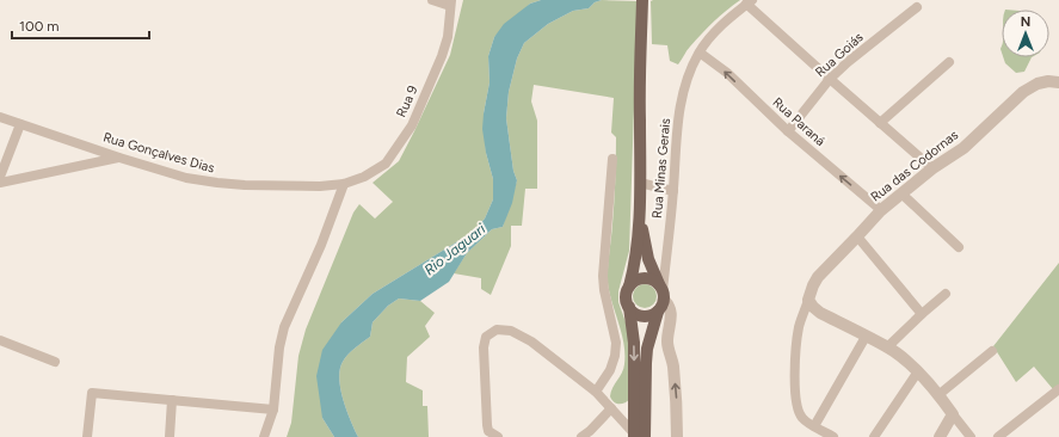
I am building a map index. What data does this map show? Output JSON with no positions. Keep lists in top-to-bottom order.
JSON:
{
  "streets": {
    "street": [
      "Rua Goiás",
      "Rua 9",
      "Rua Paraná",
      "Rua Gonçalves Dias",
      "Rua das Codornas",
      "Rua Minas Gerais"
    ]
  },
  "crossings": [
    ["Rua Goiás", "Rua Paraná"],
    ["Rua 9", "Rua Gonçalves Dias"],
    ["Rua Paraná", "Rua das Codornas"],
    ["Rua Paraná", "Rua Minas Gerais"]
  ],
  "water": ["Rio Jaguari"],
  "scale_bar": "100 m",
  "north": "top"
}
